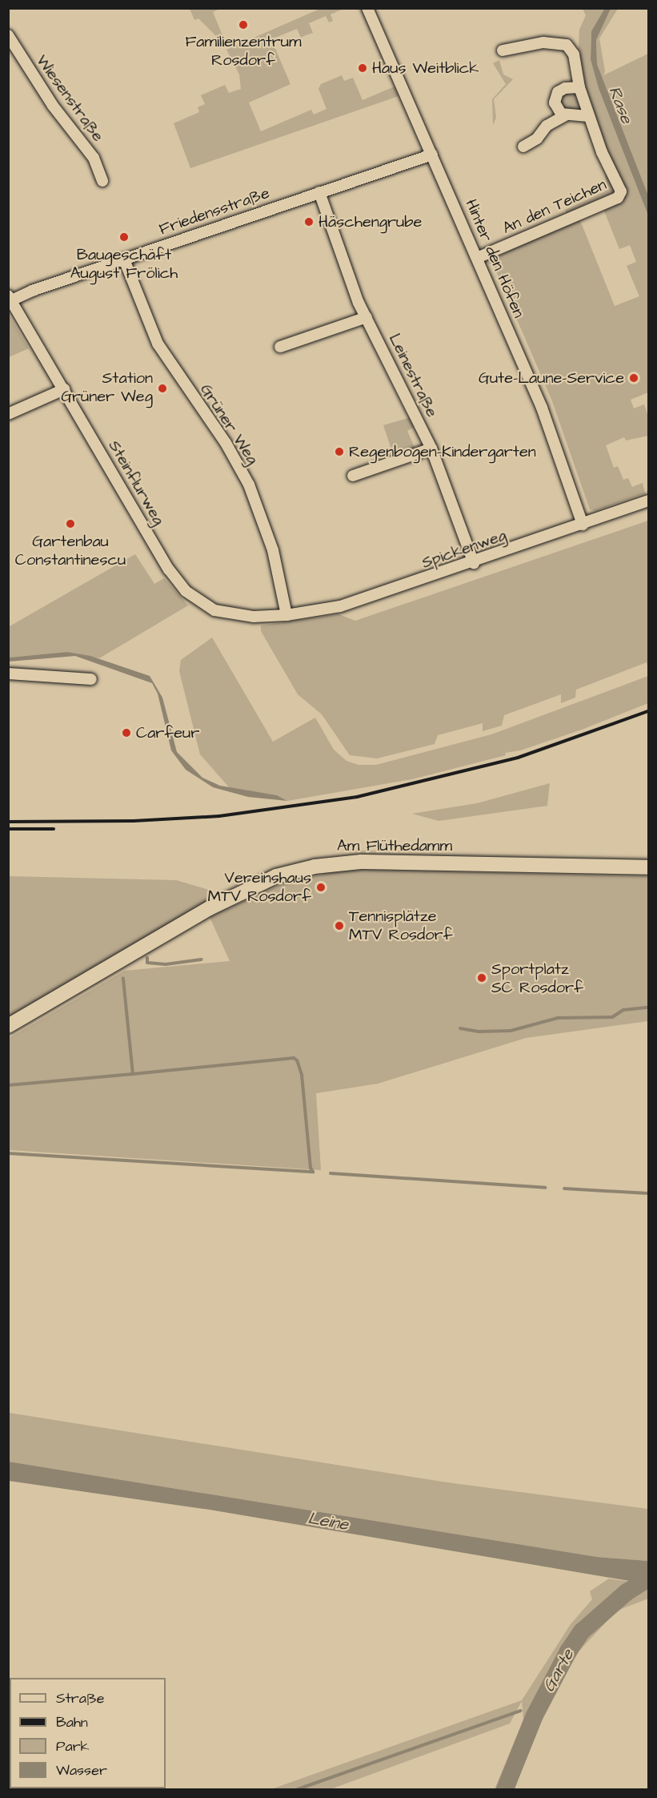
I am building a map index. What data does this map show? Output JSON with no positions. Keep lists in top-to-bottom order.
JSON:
{
  "streets": {
    "main road": ["Am Flüthedamm"],
    "street": [
      "Wiesenstraße",
      "An den Teichen",
      "Friedensstraße",
      "Hinter den Höfen",
      "Leinestraße",
      "Grüner Weg",
      "Steinflurweg",
      "Spickenweg"
    ]
  },
  "crossings": [
    ["An den Teichen", "Hinter den Höfen"],
    ["Friedensstraße", "Hinter den Höfen"],
    ["Friedensstraße", "Leinestraße"],
    ["Friedensstraße", "Grüner Weg"],
    ["Friedensstraße", "Steinflurweg"],
    ["Hinter den Höfen", "Spickenweg"],
    ["Leinestraße", "Spickenweg"],
    ["Grüner Weg", "Steinflurweg"],
    ["Grüner Weg", "Spickenweg"],
    ["Steinflurweg", "Spickenweg"]
  ],
  "water": ["Rase", "Leine", "Garte"],
  "places": [
    "Familienzentrum Rosdorf",
    "Haus Weitblick",
    "Häschengrube",
    "Baugeschäft August Frölich",
    "Gute-Laune-Service",
    "Station Grüner Weg",
    "Regenbogen-Kindergarten",
    "Gartenbau Constantinescu",
    "Carfeur",
    "Vereinshaus MTV Rosdorf",
    "Tennisplätze MTV Rosdorf",
    "Sportplatz SC Rosdorf"
  ],
  "legend": [
    "Straße",
    "Bahn",
    "Park",
    "Wasser"
  ]
}
